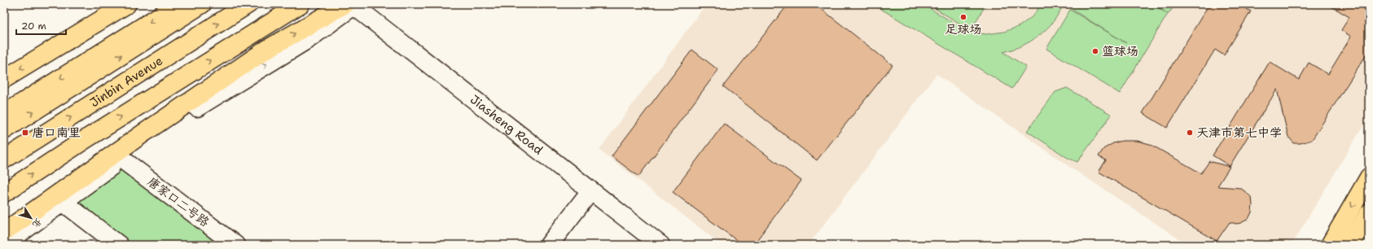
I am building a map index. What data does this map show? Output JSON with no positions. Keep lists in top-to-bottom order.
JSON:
{
  "streets": {
    "main road": ["Jinbin Avenue"],
    "street": ["Jiasheng Road", "唐家口二号路"]
  },
  "places": {
    "other": ["足球场", "篮球场", "天津市第七中学"],
    "transit": ["唐口南里"]
  },
  "scale_bar": "20 m",
  "north": "bottom right"
}
